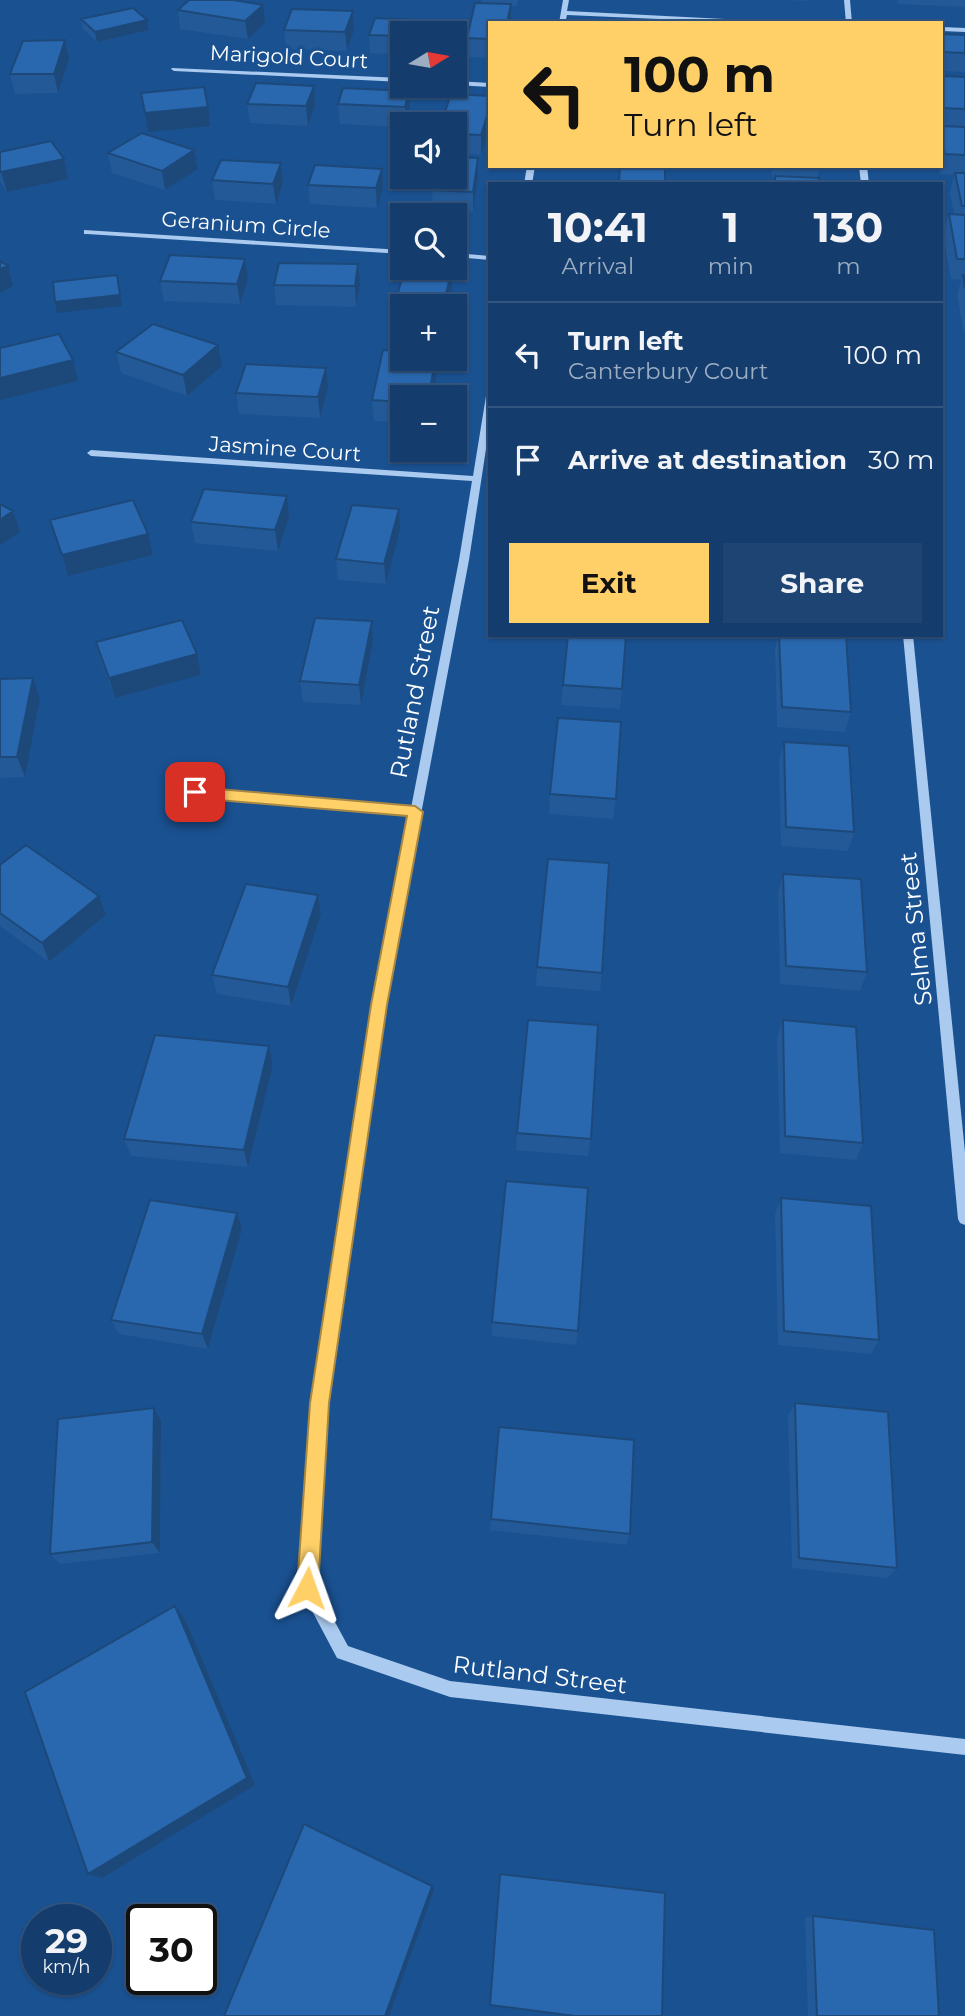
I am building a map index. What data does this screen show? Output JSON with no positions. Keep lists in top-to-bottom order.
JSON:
{
  "streets": {
    "street": [
      "Marigold Court",
      "Geranium Circle",
      "Jasmine Court",
      "Rutland Street",
      "Selma Street"
    ]
  },
  "crossings": [
    ["Jasmine Court", "Rutland Street"]
  ],
  "north": "right",
  "page": {
    "map_buttons": ["+", "−"],
    "turn": ["100 m", "Turn left"],
    "eta": [
      "10:41",
      "Arrival",
      "1",
      "min",
      "130",
      "m"
    ],
    "list": [
      {
        "name": "Turn left",
        "note": "Canterbury Court",
        "value": "100 m"
      },
      {
        "name": "Arrive at destination",
        "value": "30 m"
      }
    ],
    "buttons": ["Exit", "Share"],
    "speed": "29 km/h",
    "limit": "30"
  }
}
